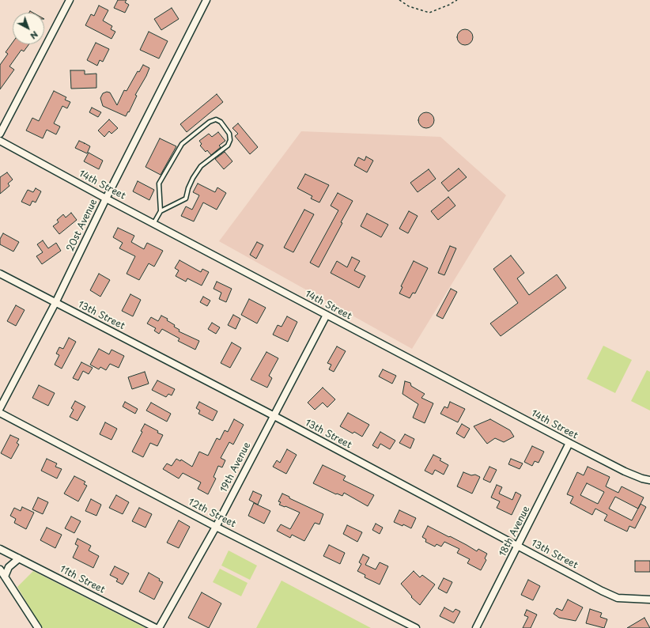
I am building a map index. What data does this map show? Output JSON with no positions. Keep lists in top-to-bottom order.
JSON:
{
  "streets": {
    "street": [
      "14th Street",
      "20st Avenue",
      "13th Street",
      "19th Avenue",
      "12th Street",
      "18th Avenue",
      "11th Street"
    ]
  },
  "crossings": [
    ["14th Street", "20st Avenue"],
    ["14th Street", "19th Avenue"],
    ["14th Street", "18th Avenue"],
    ["20st Avenue", "13th Street"],
    ["13th Street", "19th Avenue"],
    ["13th Street", "18th Avenue"],
    ["19th Avenue", "12th Street"]
  ],
  "north": "bottom right"
}
